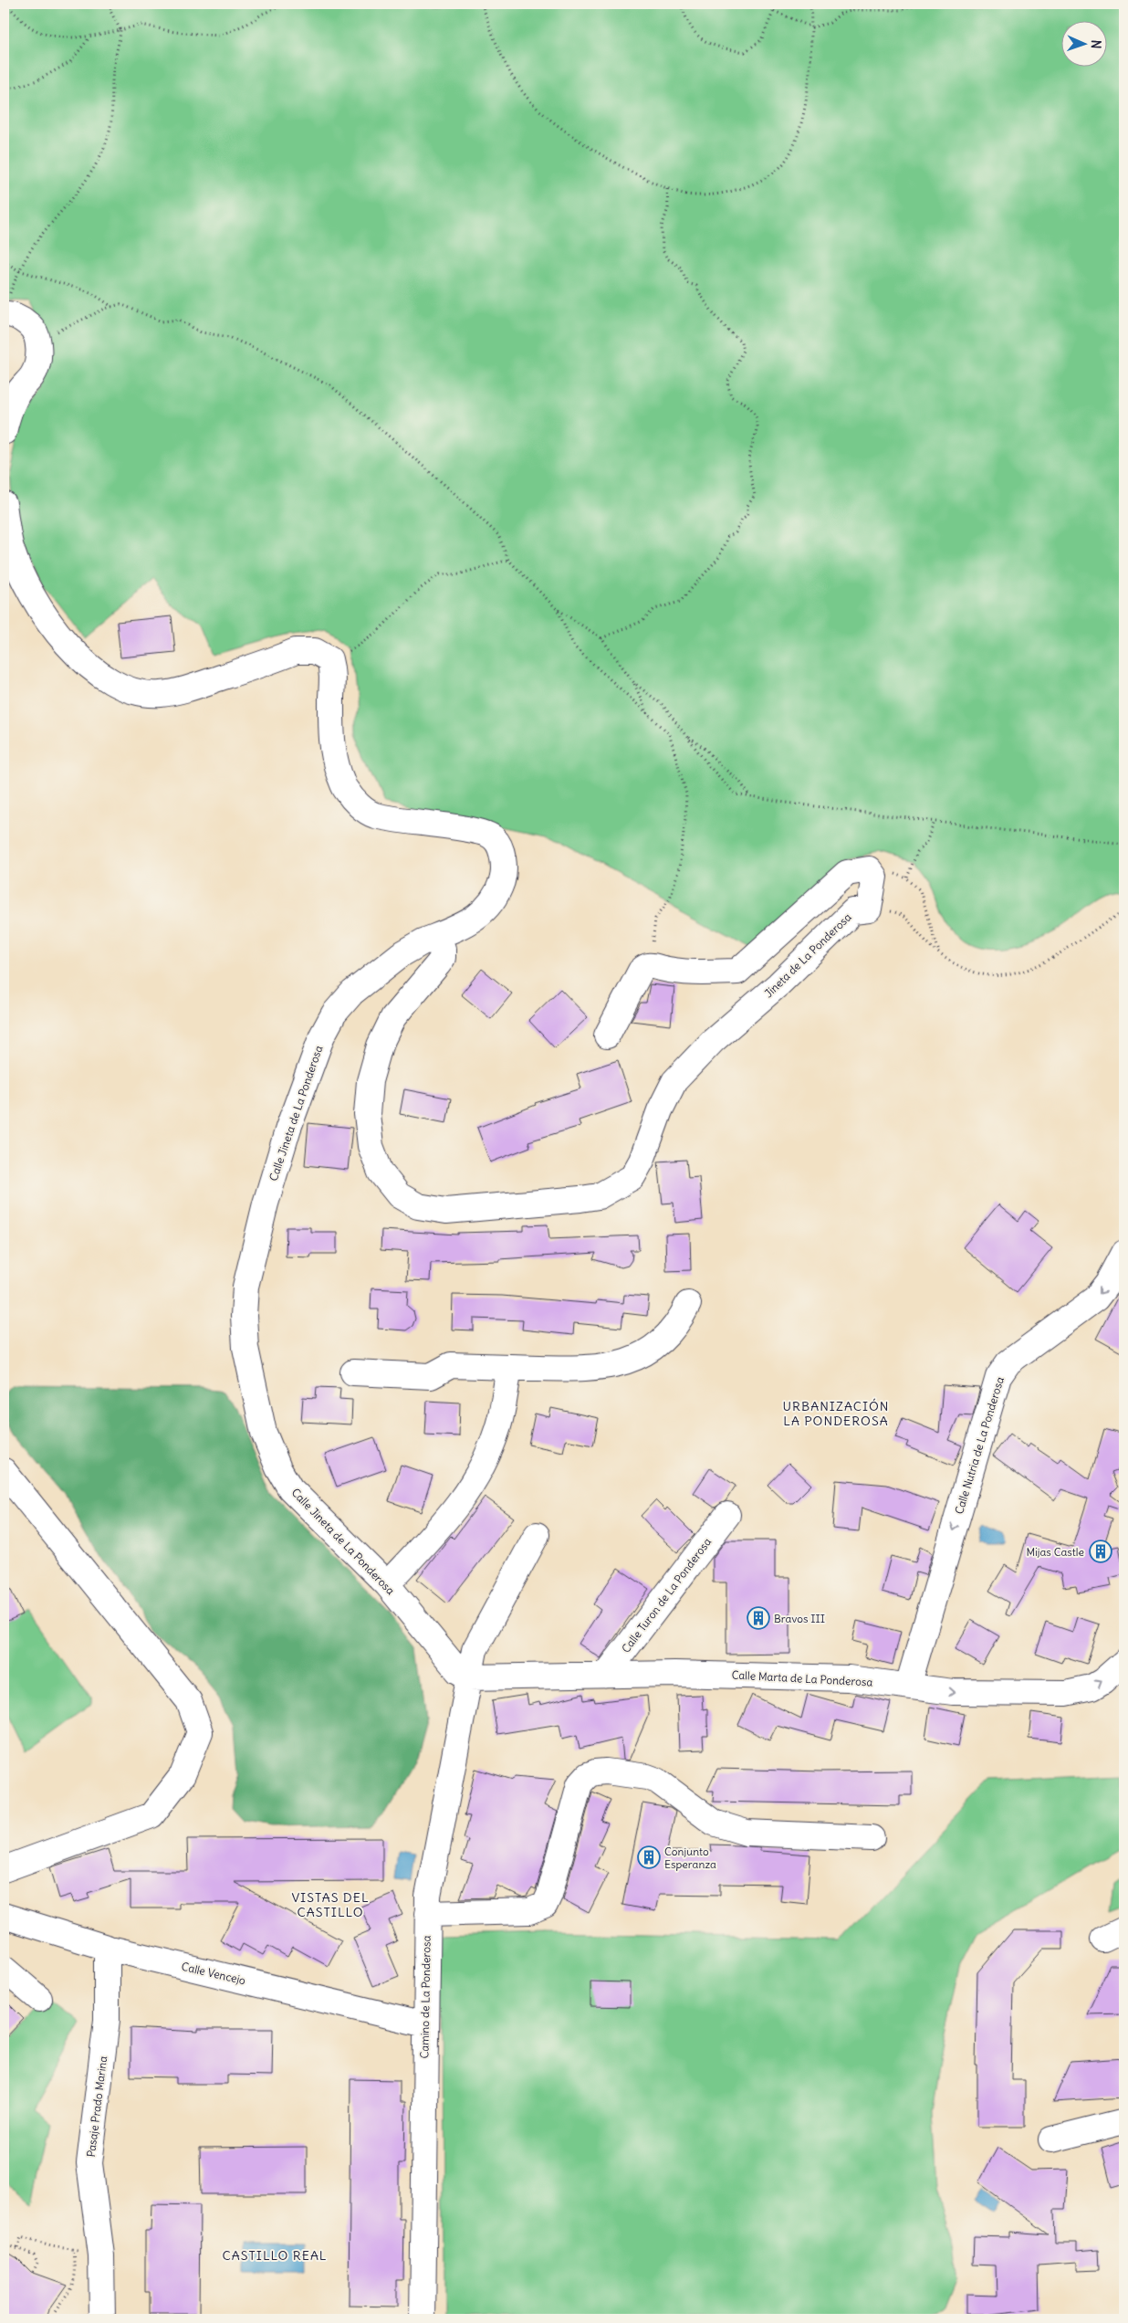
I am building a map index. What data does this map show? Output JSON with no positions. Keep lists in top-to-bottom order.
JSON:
{
  "streets": {
    "street": [
      "Jineta de La Ponderosa",
      "Calle Jineta de La Ponderosa",
      "Calle Nutria de La Ponderosa",
      "Calle Turon de La Ponderosa",
      "Calle Marta de La Ponderosa",
      "Calle Vencejo",
      "Camino de La Ponderosa",
      "Pasaje Prado Marina"
    ]
  },
  "crossings": [
    ["Jineta de La Ponderosa", "Calle Jineta de La Ponderosa"],
    ["Calle Jineta de La Ponderosa", "Calle Marta de La Ponderosa"],
    ["Calle Jineta de La Ponderosa", "Camino de La Ponderosa"],
    ["Calle Nutria de La Ponderosa", "Calle Marta de La Ponderosa"],
    ["Calle Turon de La Ponderosa", "Calle Marta de La Ponderosa"],
    ["Calle Marta de La Ponderosa", "Camino de La Ponderosa"],
    ["Calle Vencejo", "Camino de La Ponderosa"],
    ["Calle Vencejo", "Pasaje Prado Marina"]
  ],
  "one_way": ["Calle Nutria de La Ponderosa"],
  "districts": ["URBANIZACIÓN LA PONDEROSA", "VISTAS DEL CASTILLO", "CASTILLO REAL"],
  "places": {
    "building": ["Mijas Castle", "Bravos III", "Conjunto Esperanza"]
  },
  "north": "right"
}
